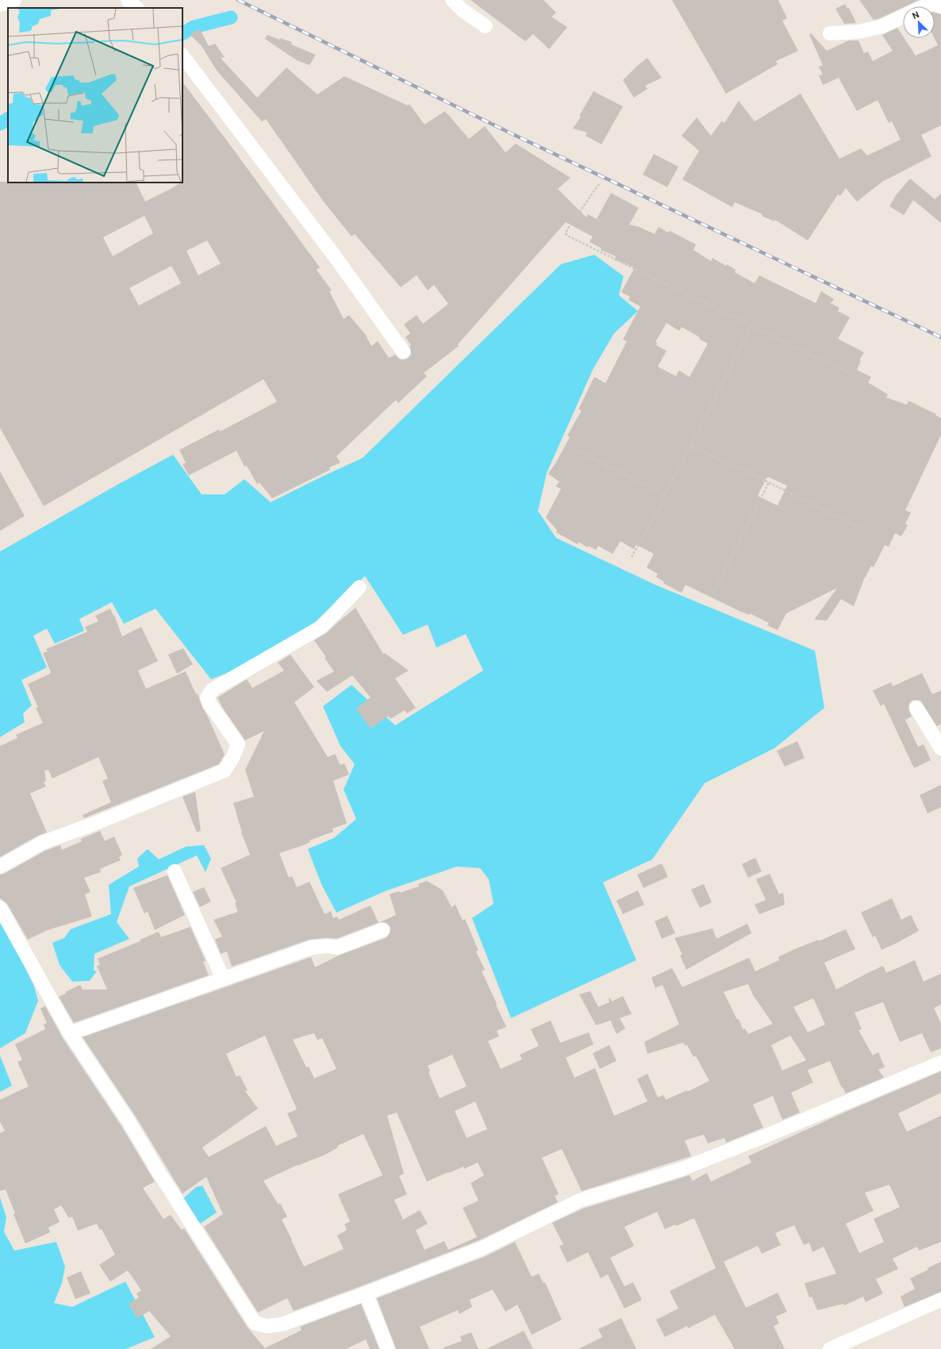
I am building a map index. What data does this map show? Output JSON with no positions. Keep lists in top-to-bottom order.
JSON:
{
  "north": "top left"
}
